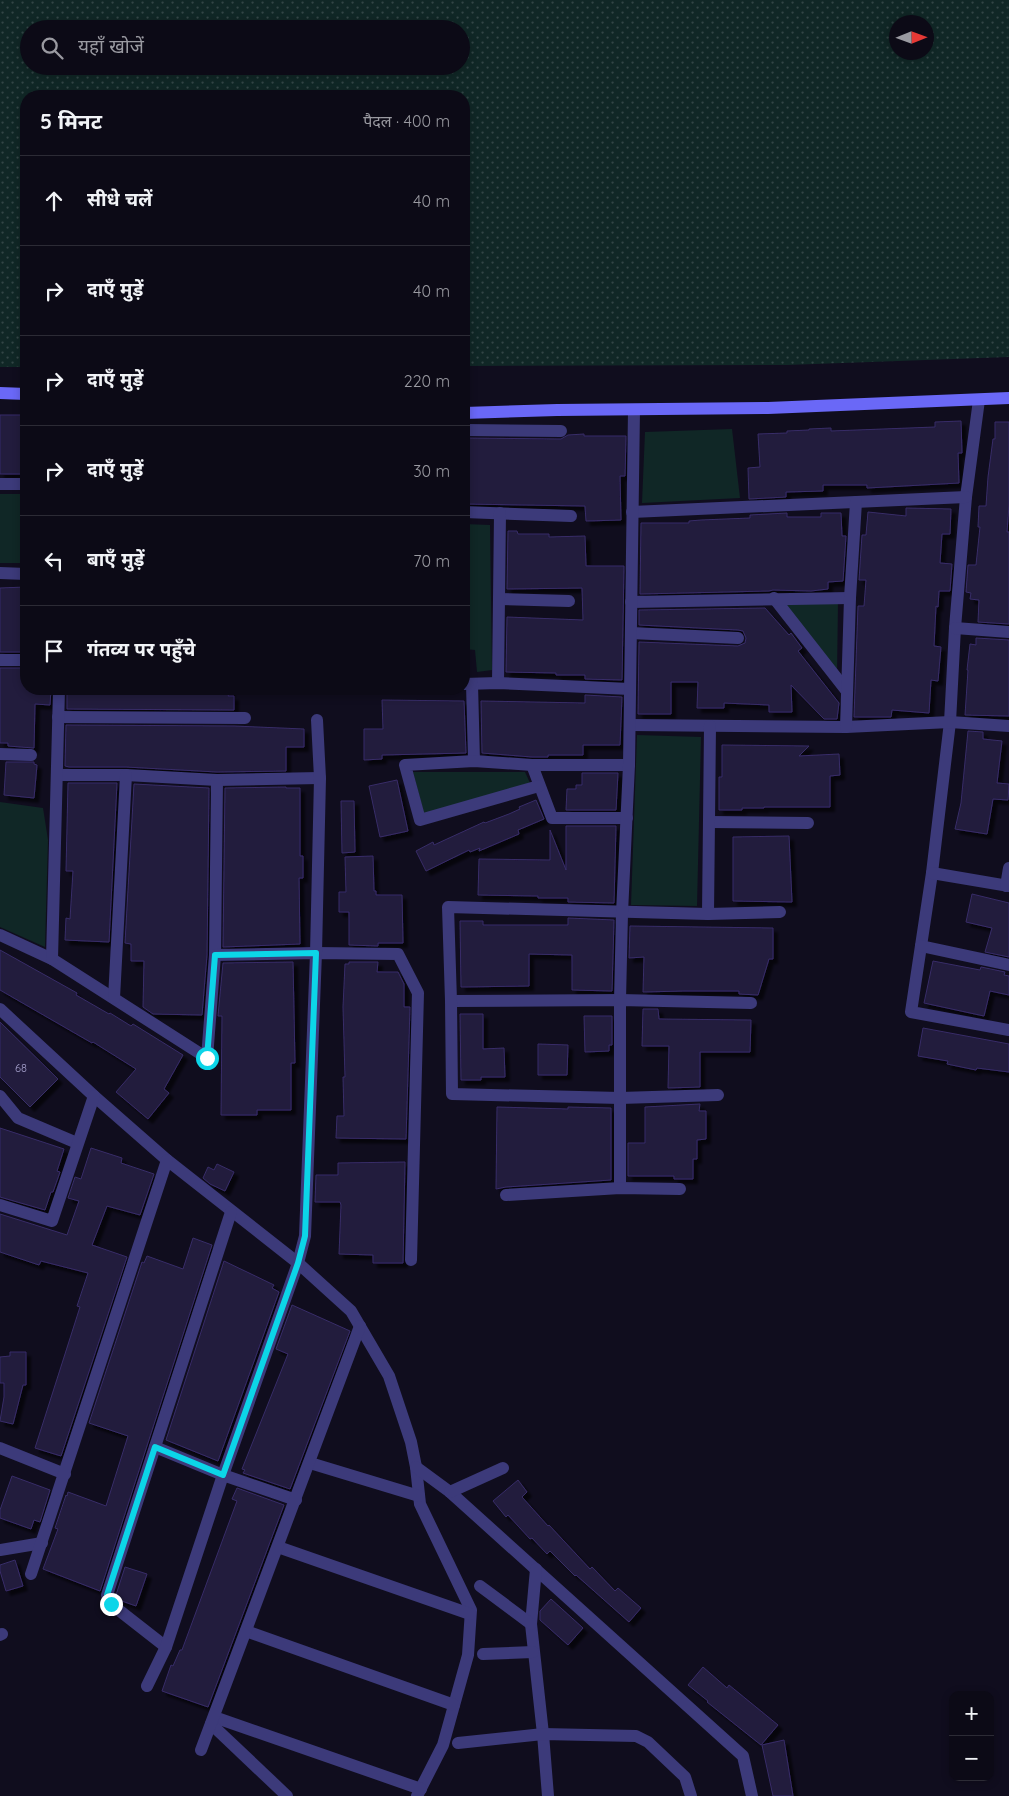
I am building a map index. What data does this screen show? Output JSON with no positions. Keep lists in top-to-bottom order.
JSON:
{
  "house_numbers": ["68"],
  "north": "right",
  "page": {
    "search": "यहाँ खोजें",
    "heading": ["5 मिनट", "पैदल · 400 m"],
    "list": [
      ["सीधे चलें", "40 m"],
      ["दाएँ मुड़ें", "40 m"],
      ["दाएँ मुड़ें", "220 m"],
      ["दाएँ मुड़ें", "30 m"],
      ["बाएँ मुड़ें", "70 m"],
      "गंतव्य पर पहुँचे"
    ],
    "map_buttons": ["+", "−"]
  }
}
